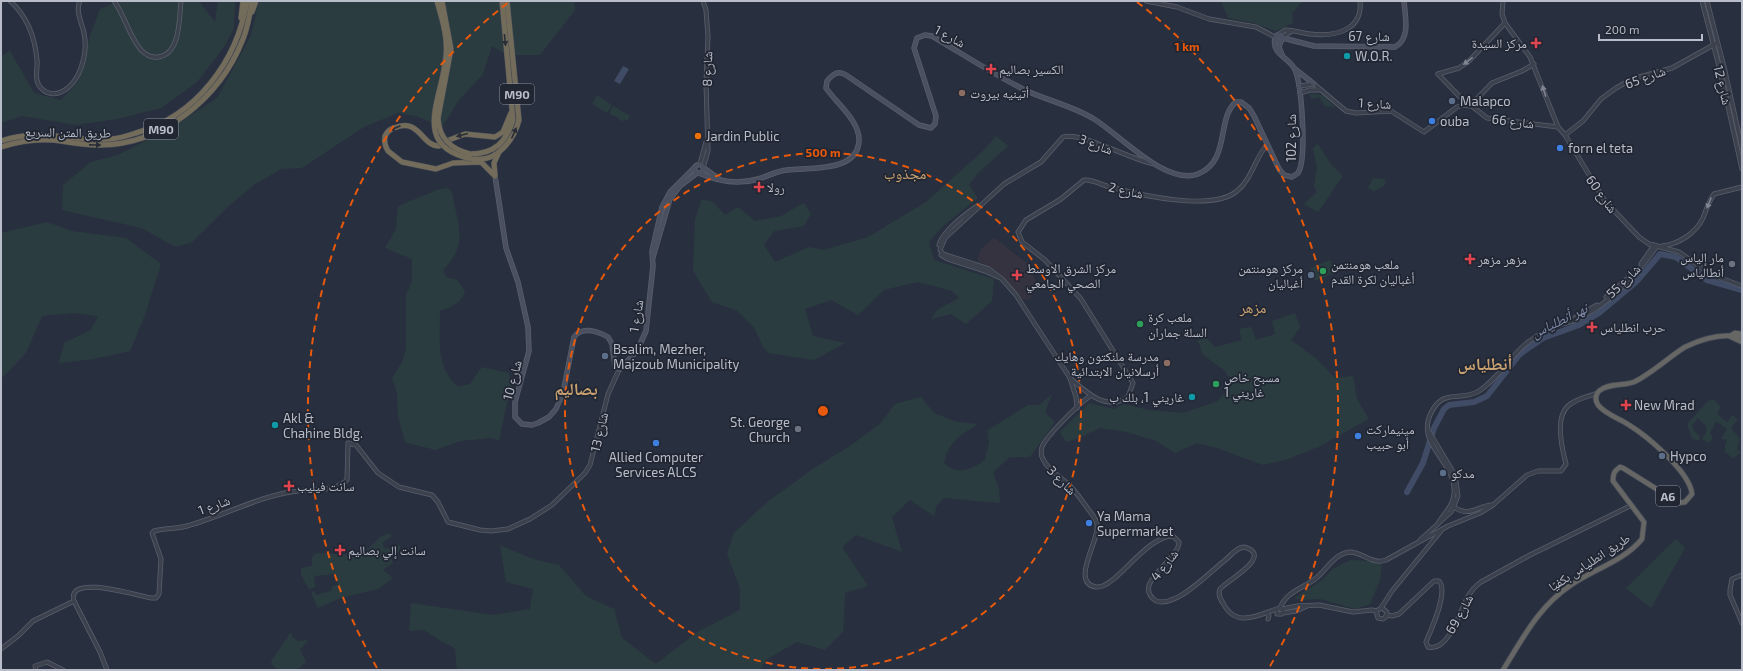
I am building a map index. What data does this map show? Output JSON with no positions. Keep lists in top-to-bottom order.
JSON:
{
  "streets": {
    "highway": [
      "M90",
      "طريق المتن السريع",
      "A6",
      "طريق انطلياس بكفيّا"
    ],
    "main road": [
      "شارع 1",
      "شارع 67",
      "شارع 102",
      "شارع 10"
    ],
    "street": [
      "شارع 8",
      "شارع 65",
      "شارع 12",
      "شارع 66",
      "شارع 3",
      "شارع 2",
      "شارع 60",
      "شارع 55",
      "شارع 13",
      "شارع 4",
      "شارع 69"
    ]
  },
  "crossings": [
    ["شارع 1", "شارع 8"],
    ["شارع 1", "شارع 66"],
    ["شارع 1", "شارع 102"],
    ["شارع 1", "شارع 3"],
    ["شارع 1", "شارع 2"],
    ["شارع 1", "شارع 10"],
    ["شارع 1", "شارع 13"],
    ["شارع 65", "شارع 12"],
    ["شارع 65", "شارع 60"],
    ["شارع 66", "شارع 60"],
    ["شارع 102", "شارع 2"],
    ["شارع 3", "شارع 2"],
    ["شارع 3", "شارع 4"],
    ["شارع 60", "شارع 55"],
    ["شارع 10", "شارع 13"],
    ["طريق انطلياس بكفيّا", "شارع 69"],
    ["شارع 4", "شارع 69"]
  ],
  "districts": [
    "مجذوب",
    "مزهر",
    "أنطلياس",
    "بصاليم"
  ],
  "water": ["نهر أنطلياس"],
  "places": {
    "health": [
      "مركز السيدة",
      "الكسير بصاليم",
      "رولا",
      "مزهر مزهر",
      "مركز الشرق الاوسط الصحي الجامعي",
      "حرب انطلياس",
      "New Mrad",
      "سانت فيليب",
      "سانت إلي بصاليم"
    ],
    "other": [
      "W.O.R.",
      "أتينيه بيروت",
      "Malapco",
      "ouba",
      "Jardin Public",
      "forn el teta",
      "مار إلياس أنطالياس",
      "ملعب هومنتمن أغباليان لكرة القدم",
      "مركز هومنتمن أغباليان",
      "ملعب كرة السلة جماران",
      "Bsalim, Mezher, Majzoub Municipality",
      "مدرسة ملنكتون وهايك أرسلانيان الابتدائية",
      "مسبح خاص غاريني 1",
      "غاريني 1، بلك ب",
      "Akl & Chahine Bldg.",
      "St. George Church",
      "مينيماركت أبو حبيب",
      "Allied Computer Services ALCS",
      "Hypco",
      "مدكو",
      "Ya Mama Supermarket"
    ]
  },
  "scale_bar": "200 m",
  "rings": ["1 km", "500 m"]
}
